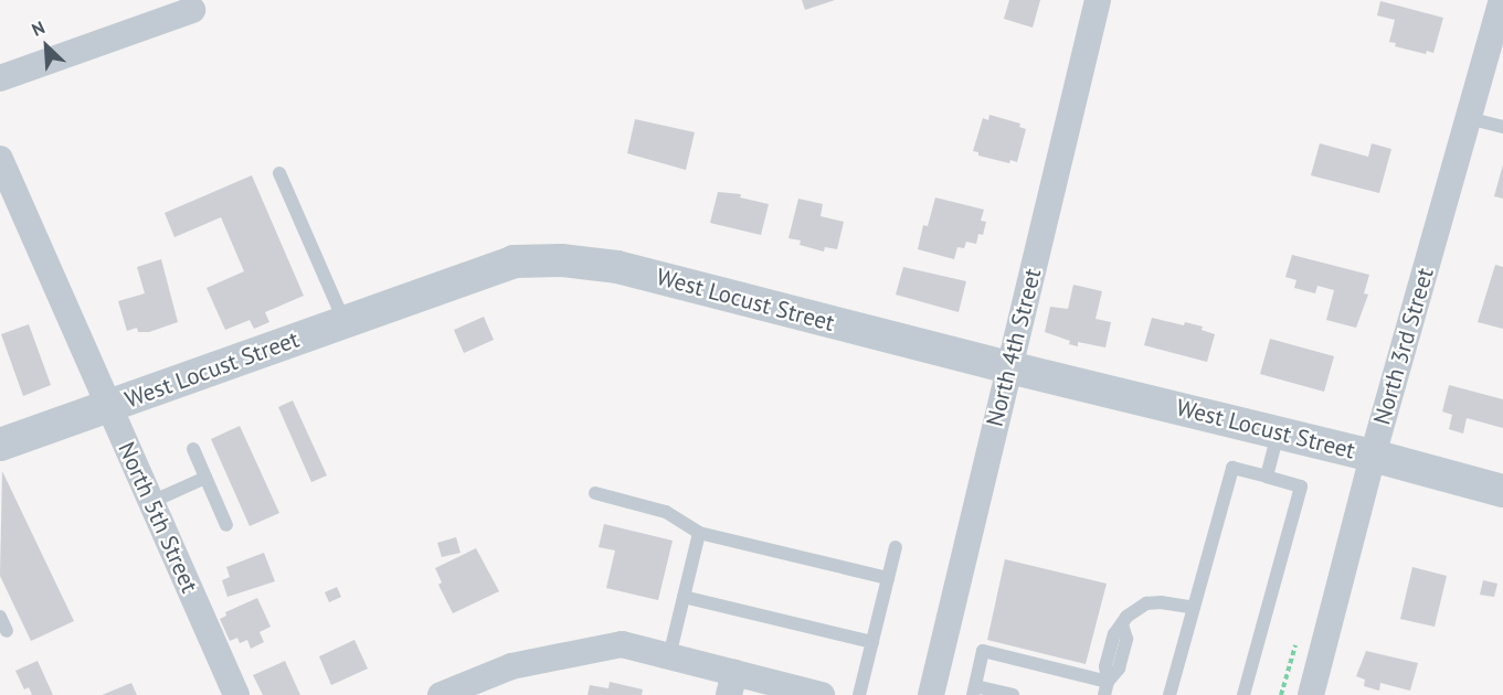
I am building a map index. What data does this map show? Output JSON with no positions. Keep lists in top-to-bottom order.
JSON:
{
  "streets": {
    "street": [
      "West Locust Street",
      "North 3rd Street",
      "North 4th Street",
      "North 5th Street"
    ]
  },
  "crossings": [
    ["West Locust Street", "North 3rd Street"],
    ["West Locust Street", "North 4th Street"],
    ["West Locust Street", "North 5th Street"]
  ],
  "north": "top left"
}
